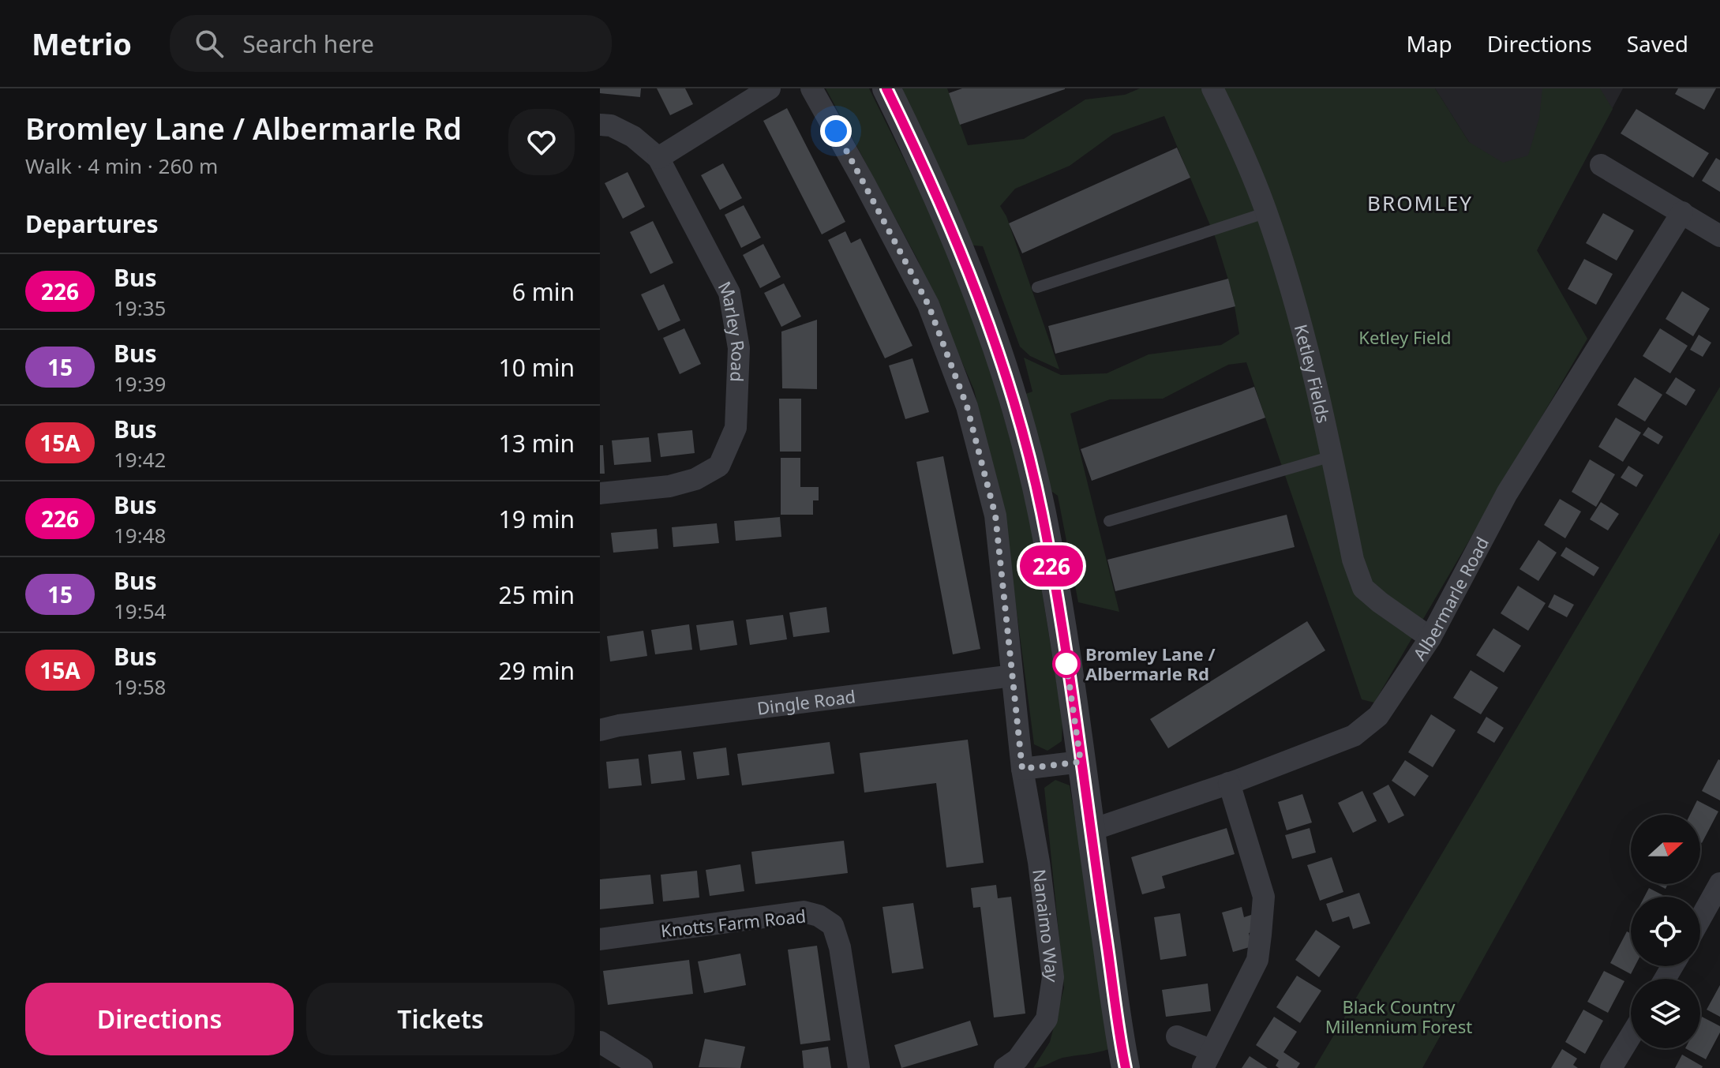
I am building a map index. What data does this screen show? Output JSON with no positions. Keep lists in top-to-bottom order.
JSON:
{
  "streets": {
    "street": [
      "Marley Road",
      "Ketley Fields",
      "Albermarle Road",
      "Dingle Road",
      "Knotts Farm Road",
      "Nanaimo Way"
    ]
  },
  "crossings": [
    ["Ketley Fields", "Albermarle Road"],
    ["Dingle Road", "Nanaimo Way"]
  ],
  "districts": ["BROMLEY"],
  "parks": ["Ketley Field", "Black Country Millennium Forest"],
  "places": ["Bromley Lane / Albermarle Rd"],
  "lines": ["bus line 226"],
  "north": "right",
  "page": {
    "header": "Metrio",
    "search": "Search here",
    "nav": ["Map", "Directions", "Saved"],
    "heading": [
      ["Bromley Lane / Albermarle Rd", "Walk · 4 min · 260 m"],
      "Departures"
    ],
    "on_map": "226",
    "list": [
      {
        "mark": "226",
        "name": "Bus",
        "note": "19:35",
        "value": "6 min"
      },
      {
        "mark": "15",
        "name": "Bus",
        "note": "19:39",
        "value": "10 min"
      },
      {
        "mark": "15A",
        "name": "Bus",
        "note": "19:42",
        "value": "13 min"
      },
      {
        "mark": "226",
        "name": "Bus",
        "note": "19:48",
        "value": "19 min"
      },
      {
        "mark": "15",
        "name": "Bus",
        "note": "19:54",
        "value": "25 min"
      },
      {
        "mark": "15A",
        "name": "Bus",
        "note": "19:58",
        "value": "29 min"
      }
    ],
    "buttons": ["Directions", "Tickets"]
  }
}
